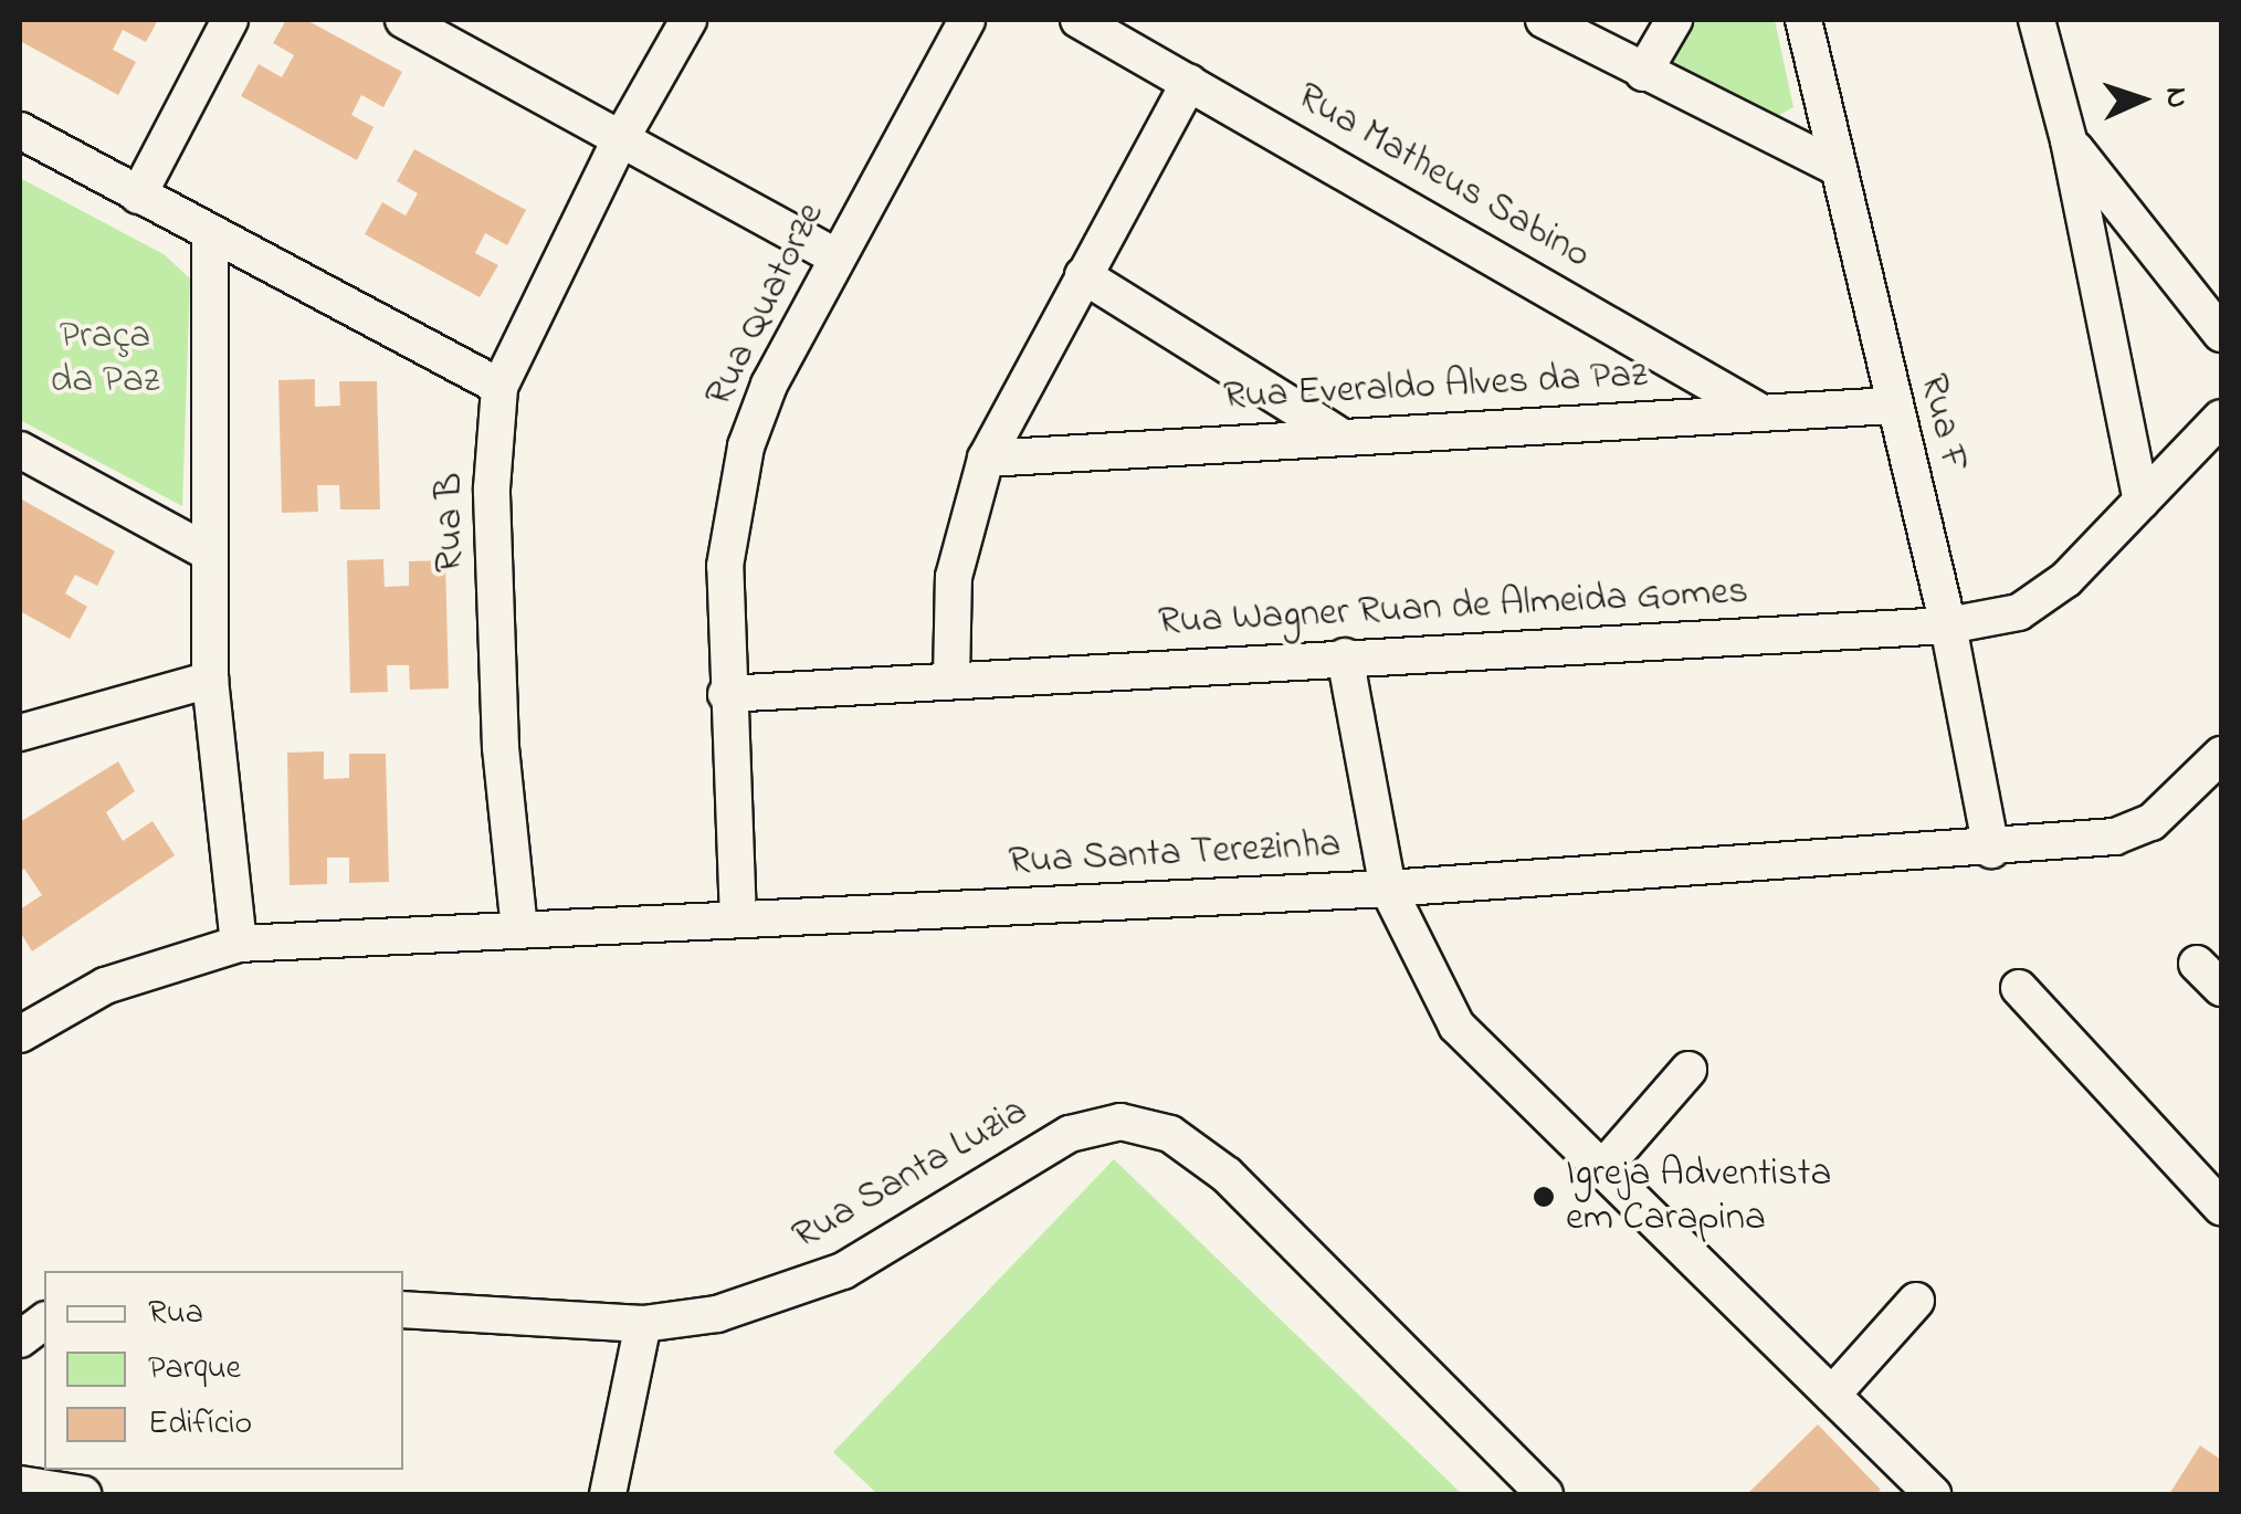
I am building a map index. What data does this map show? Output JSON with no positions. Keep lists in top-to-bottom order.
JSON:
{
  "streets": {
    "street": [
      "Rua Matheus Sabino",
      "Rua Quatorze",
      "Rua Everaldo Alves da Paz",
      "Rua F",
      "Rua B",
      "Rua Wagner Ruan de Almeida Gomes",
      "Rua Santa Terezinha",
      "Rua Santa Luzia"
    ]
  },
  "crossings": [
    ["Rua Matheus Sabino", "Rua Everaldo Alves da Paz"],
    ["Rua Quatorze", "Rua Wagner Ruan de Almeida Gomes"],
    ["Rua Quatorze", "Rua Santa Terezinha"],
    ["Rua Everaldo Alves da Paz", "Rua F"],
    ["Rua F", "Rua Wagner Ruan de Almeida Gomes"],
    ["Rua F", "Rua Santa Terezinha"],
    ["Rua B", "Rua Santa Terezinha"]
  ],
  "parks": ["Praça da Paz"],
  "places": ["Igreja Adventista em Carapina"],
  "legend": ["Rua", "Parque", "Edifício"],
  "north": "right"
}
